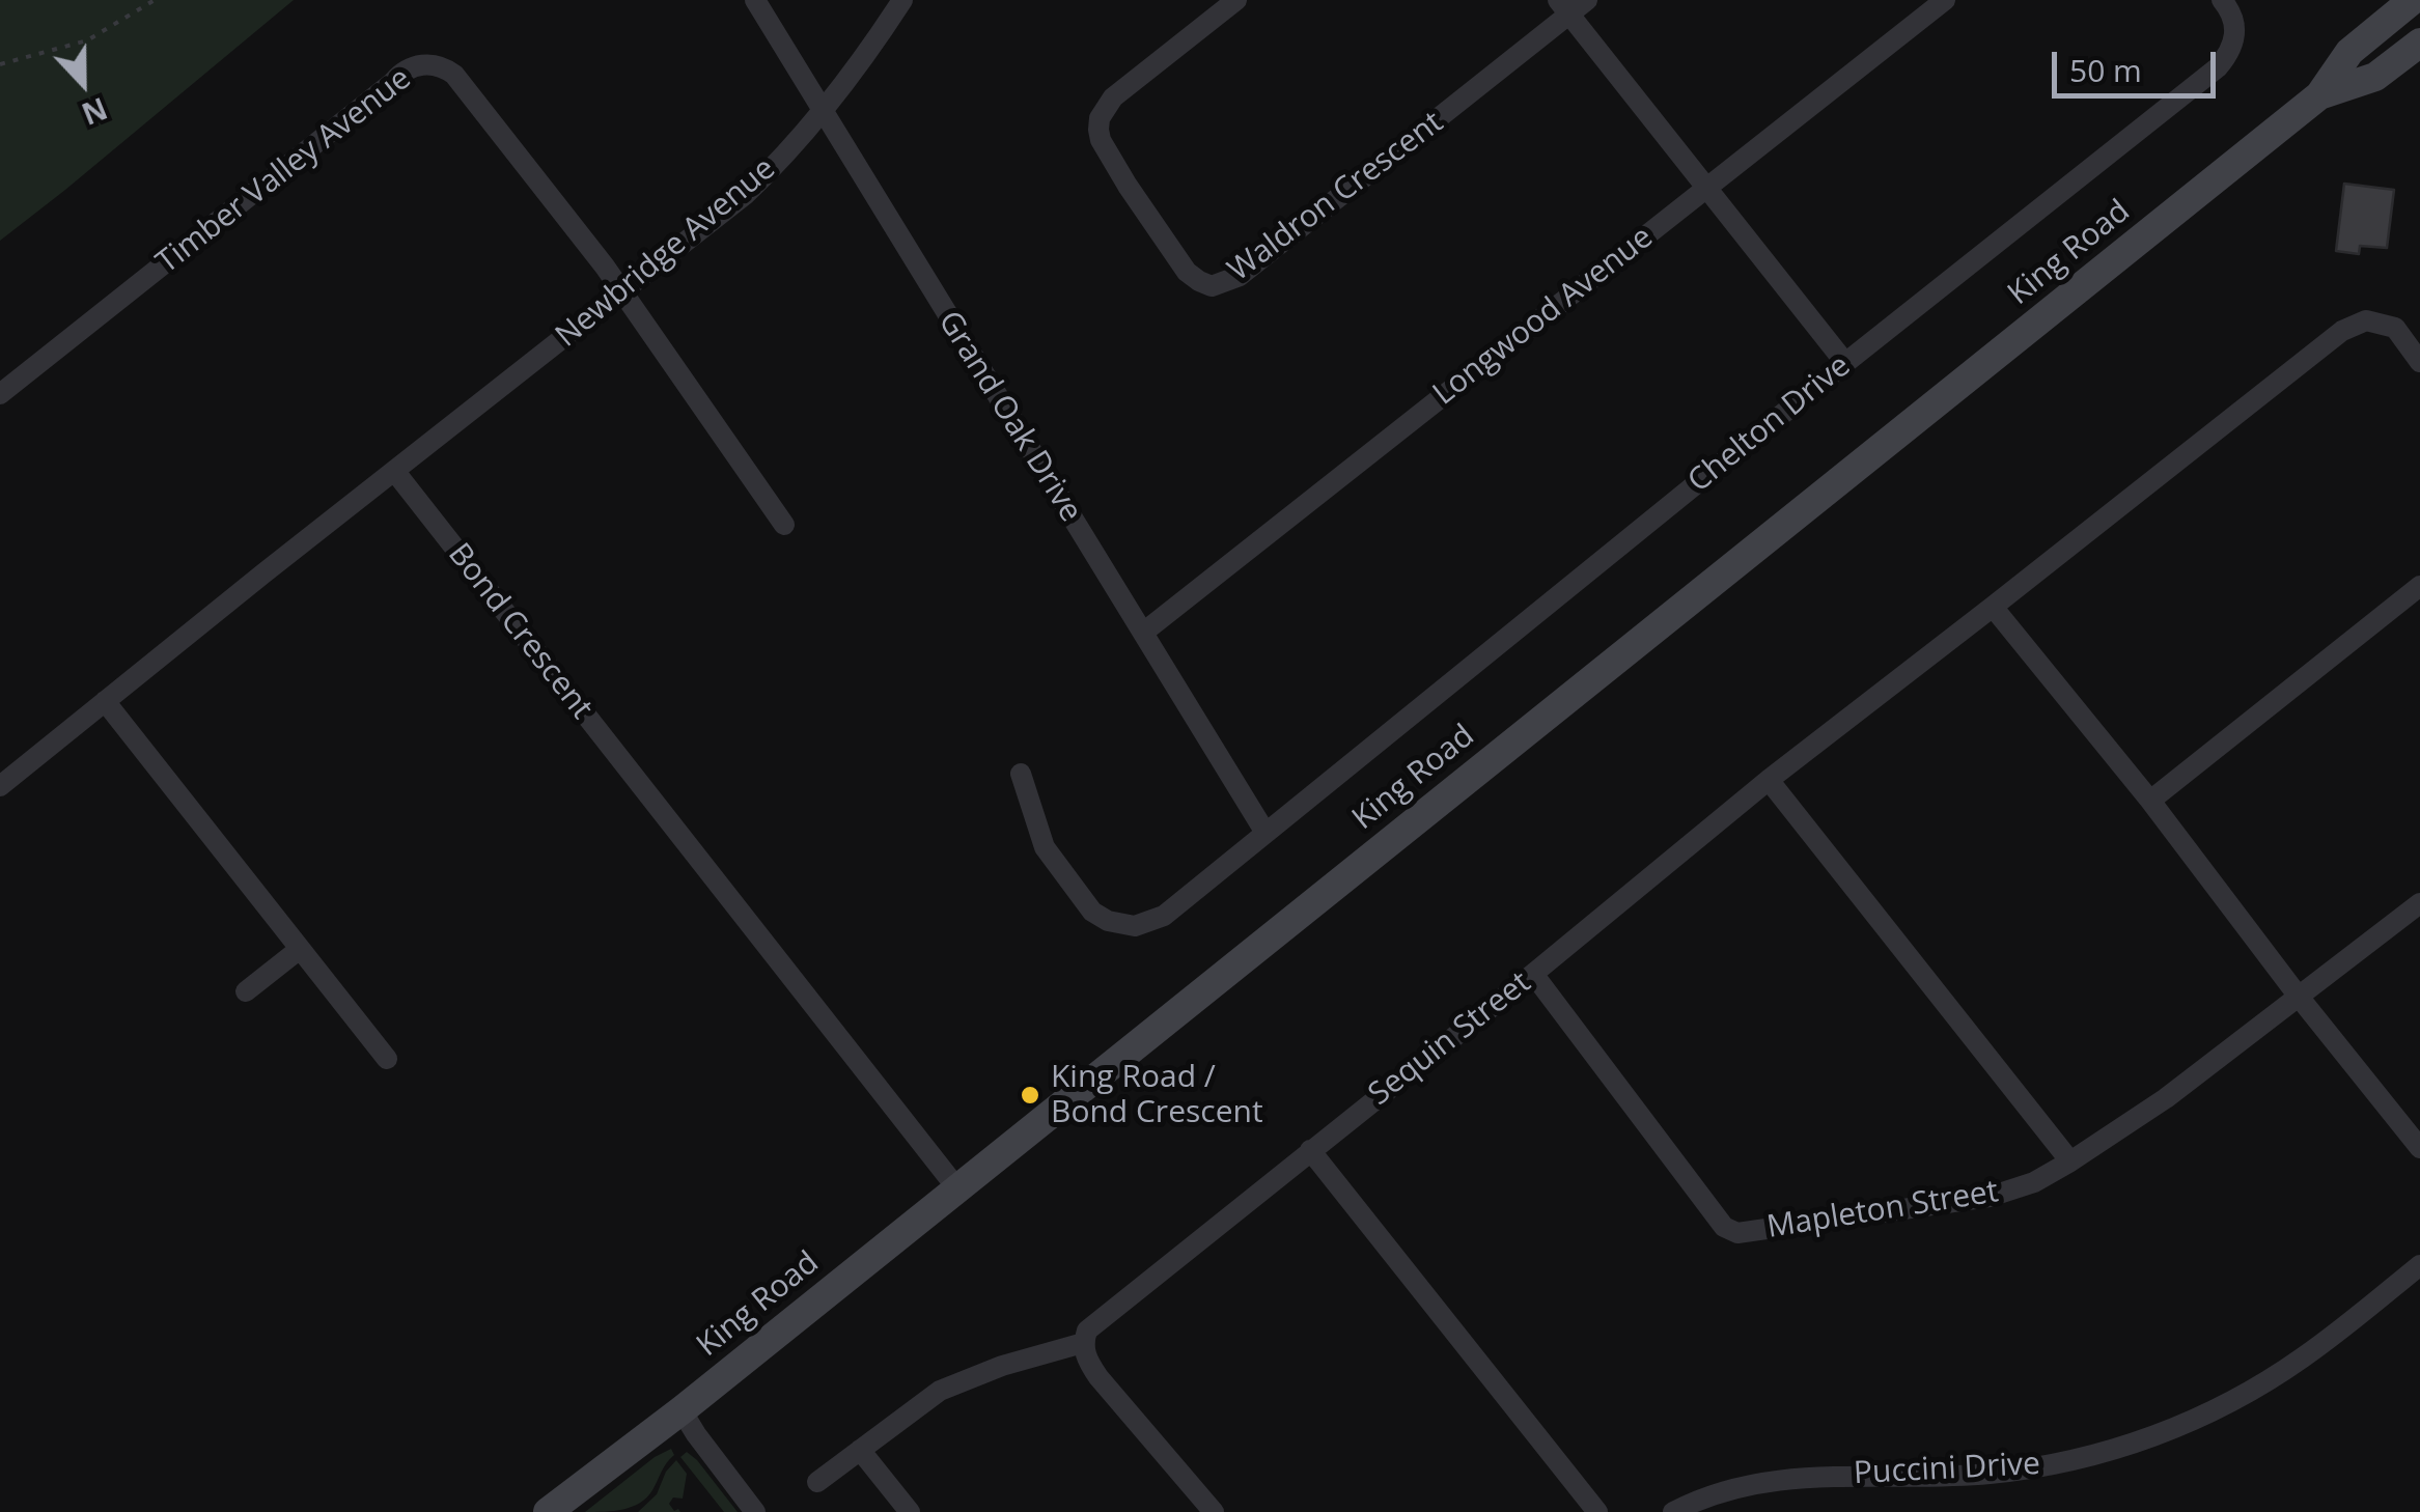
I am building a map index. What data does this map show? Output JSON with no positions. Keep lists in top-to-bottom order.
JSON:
{
  "streets": {
    "main road": ["King Road"],
    "street": [
      "Timber Valley Avenue",
      "Waldron Crescent",
      "Newbridge Avenue",
      "Longwood Avenue",
      "Grand Oak Drive",
      "Chelton Drive",
      "Bond Crescent",
      "Sequin Street",
      "Mapleton Street",
      "Puccini Drive"
    ]
  },
  "crossings": [
    ["Timber Valley Avenue", "Newbridge Avenue"],
    ["Newbridge Avenue", "Grand Oak Drive"],
    ["Newbridge Avenue", "Bond Crescent"],
    ["King Road", "Bond Crescent"],
    ["Longwood Avenue", "Grand Oak Drive"],
    ["Grand Oak Drive", "Chelton Drive"],
    ["Sequin Street", "Mapleton Street"]
  ],
  "places": ["King Road / Bond Crescent"],
  "scale_bar": "50 m",
  "north": "bottom"
}
